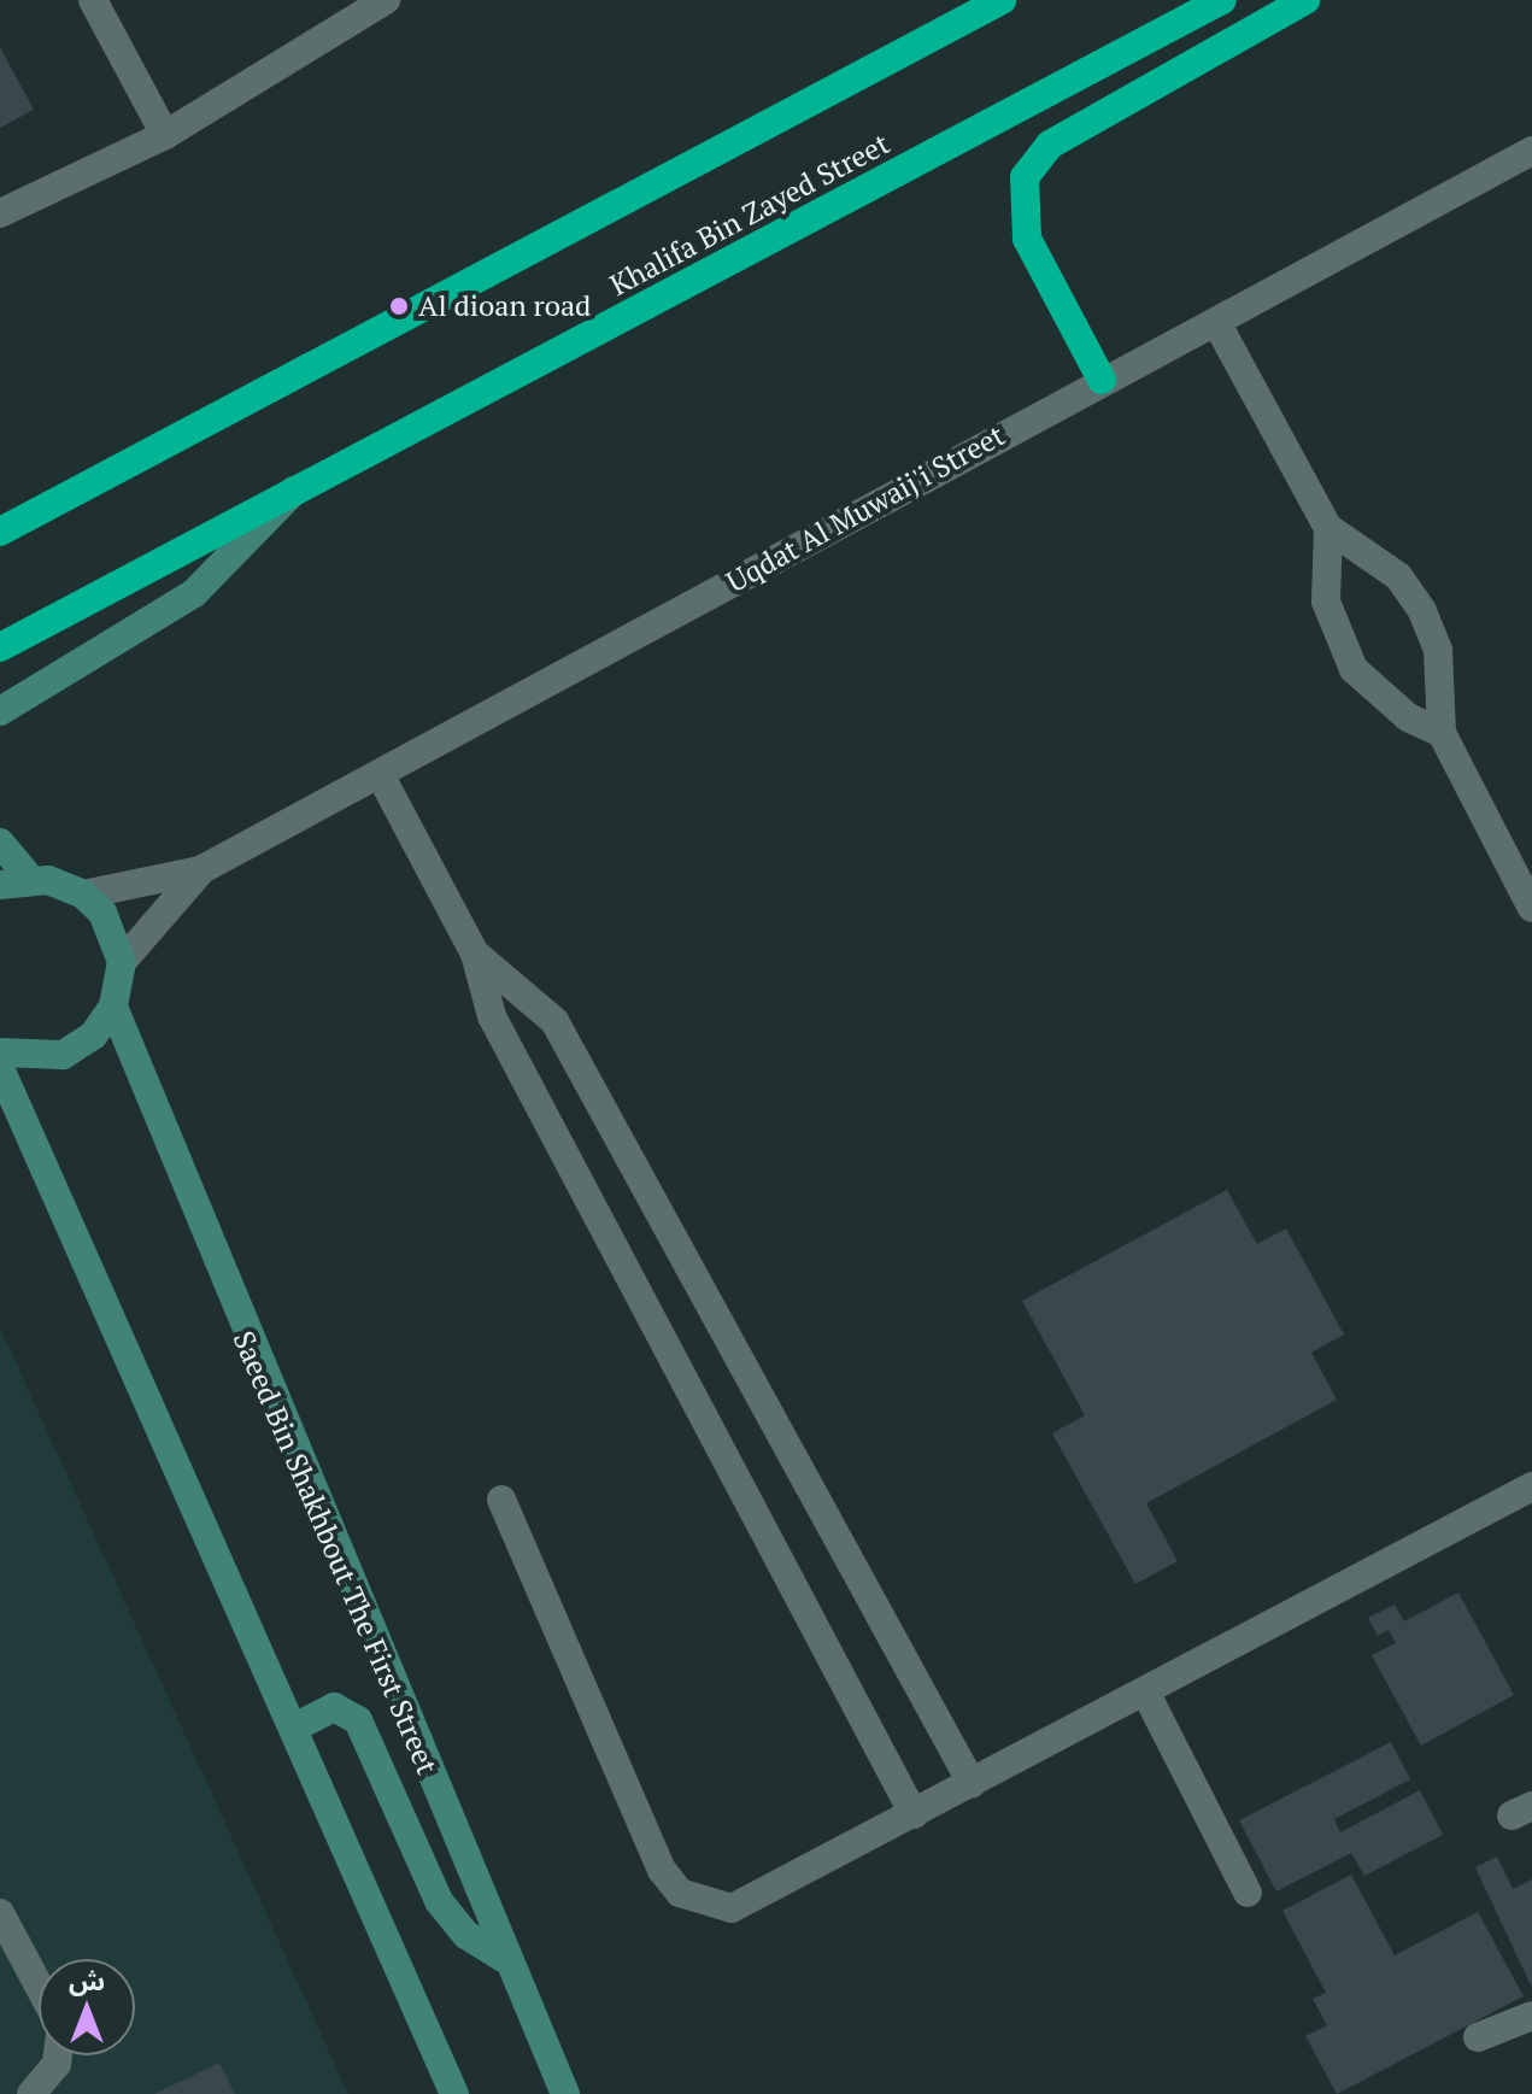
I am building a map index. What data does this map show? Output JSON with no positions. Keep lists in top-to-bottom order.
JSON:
{
  "streets": {
    "highway": ["Khalifa Bin Zayed Street"],
    "main road": ["Saeed Bin Shakhbout The First Street"],
    "street": ["Uqdat Al Muwaij'i Street"]
  },
  "places": ["Al dioan road"],
  "north": "top"
}
